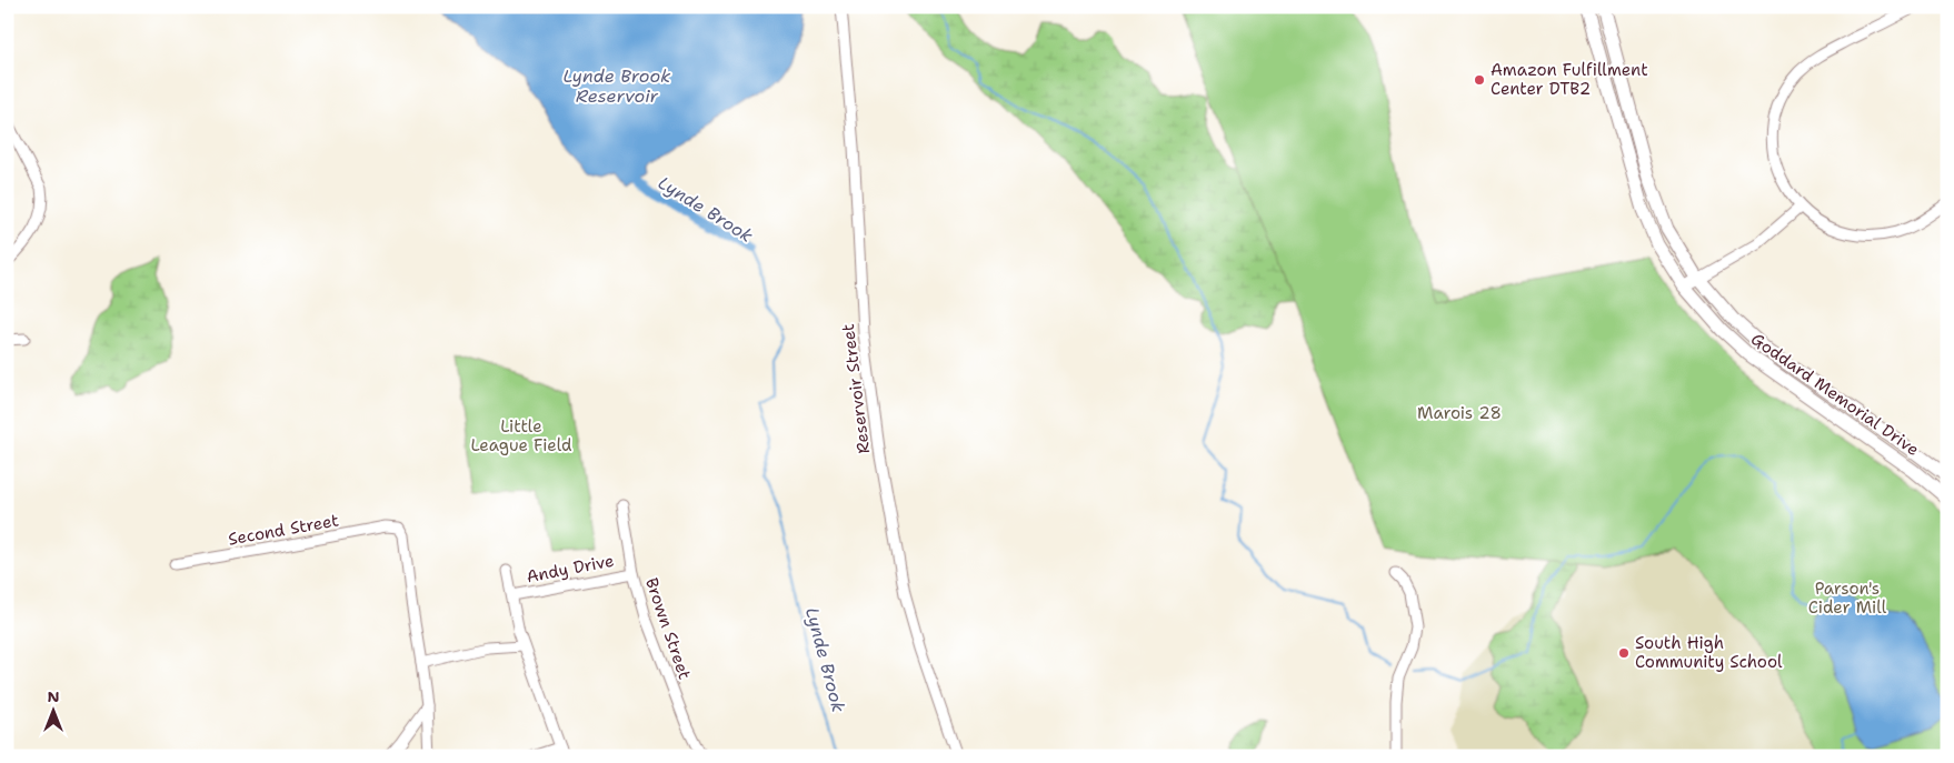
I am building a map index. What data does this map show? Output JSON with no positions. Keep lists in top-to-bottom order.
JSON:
{
  "streets": {
    "main road": ["Goddard Memorial Drive"],
    "street": [
      "Reservoir Street",
      "Second Street",
      "Andy Drive",
      "Brown Street"
    ]
  },
  "crossings": [
    ["Andy Drive", "Brown Street"]
  ],
  "water": ["Lynde Brook Reservoir", "Lynde Brook"],
  "parks": ["Marois 28", "Little League Field", "Parson's Cider Mill"],
  "places": ["Amazon Fulfillment Center DTB2", "South High Community School"],
  "north": "top"
}
